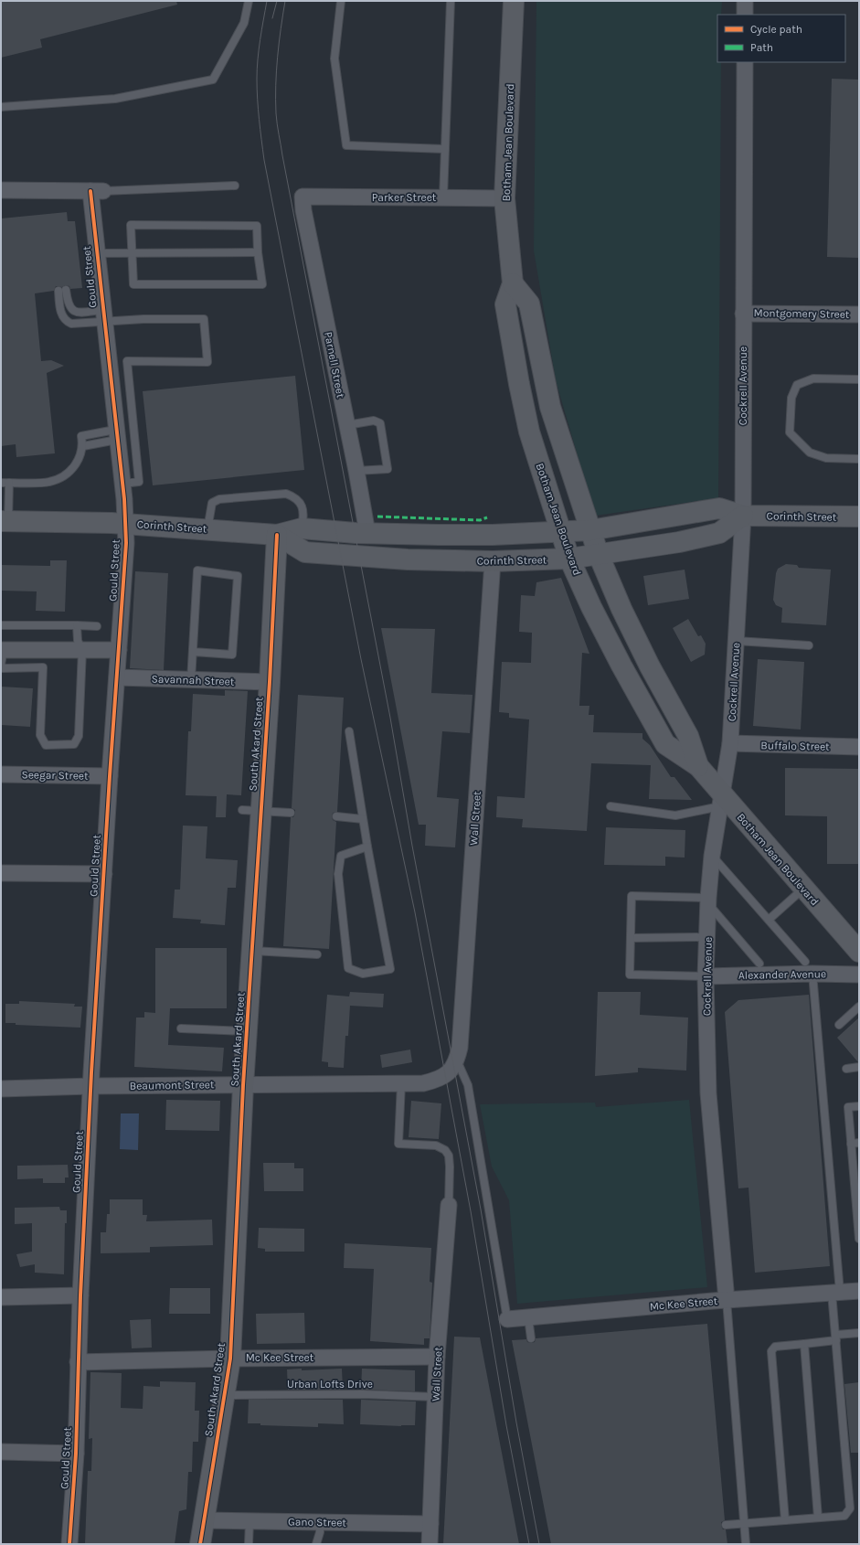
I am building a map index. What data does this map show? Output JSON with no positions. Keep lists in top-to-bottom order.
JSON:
{
  "streets": {
    "main road": ["Botham Jean Boulevard", "Corinth Street", "South Akard Street"],
    "street": [
      "Parker Street",
      "Gould Street",
      "Montgomery Street",
      "Parnell Street",
      "Cockrell Avenue",
      "Savannah Street",
      "Buffalo Street",
      "Seegar Street",
      "Wall Street",
      "Alexander Avenue",
      "Beaumont Street",
      "Mc Kee Street",
      "Gano Street"
    ],
    "lane": ["Urban Lofts Drive"]
  },
  "crossings": [
    ["Botham Jean Boulevard", "Parker Street"],
    ["Botham Jean Boulevard", "Cockrell Avenue"],
    ["Botham Jean Boulevard", "Corinth Street"],
    ["Parker Street", "Parnell Street"],
    ["Gould Street", "Corinth Street"],
    ["Gould Street", "Savannah Street"],
    ["Gould Street", "Seegar Street"],
    ["Gould Street", "Beaumont Street"],
    ["Gould Street", "Mc Kee Street"],
    ["Montgomery Street", "Cockrell Avenue"],
    ["Parnell Street", "Corinth Street"],
    ["Cockrell Avenue", "Corinth Street"],
    ["Cockrell Avenue", "Buffalo Street"],
    ["Cockrell Avenue", "Alexander Avenue"],
    ["Cockrell Avenue", "Mc Kee Street"],
    ["Corinth Street", "South Akard Street"],
    ["Corinth Street", "Wall Street"],
    ["Savannah Street", "South Akard Street"],
    ["South Akard Street", "Beaumont Street"],
    ["South Akard Street", "Mc Kee Street"],
    ["South Akard Street", "Urban Lofts Drive"],
    ["South Akard Street", "Gano Street"],
    ["Wall Street", "Beaumont Street"],
    ["Wall Street", "Mc Kee Street"],
    ["Wall Street", "Urban Lofts Drive"],
    ["Wall Street", "Gano Street"]
  ],
  "legend": ["Cycle path", "Path"]
}
